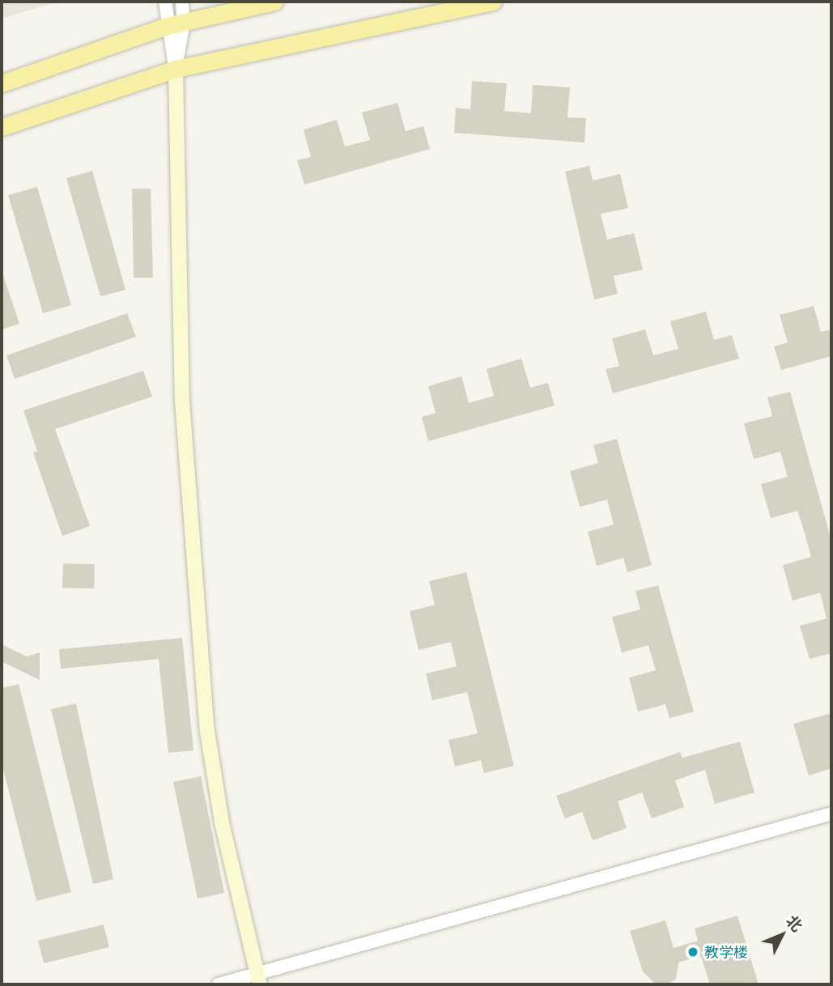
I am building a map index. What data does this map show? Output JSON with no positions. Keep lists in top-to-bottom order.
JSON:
{
  "places": ["教学楼"],
  "north": "top right"
}
